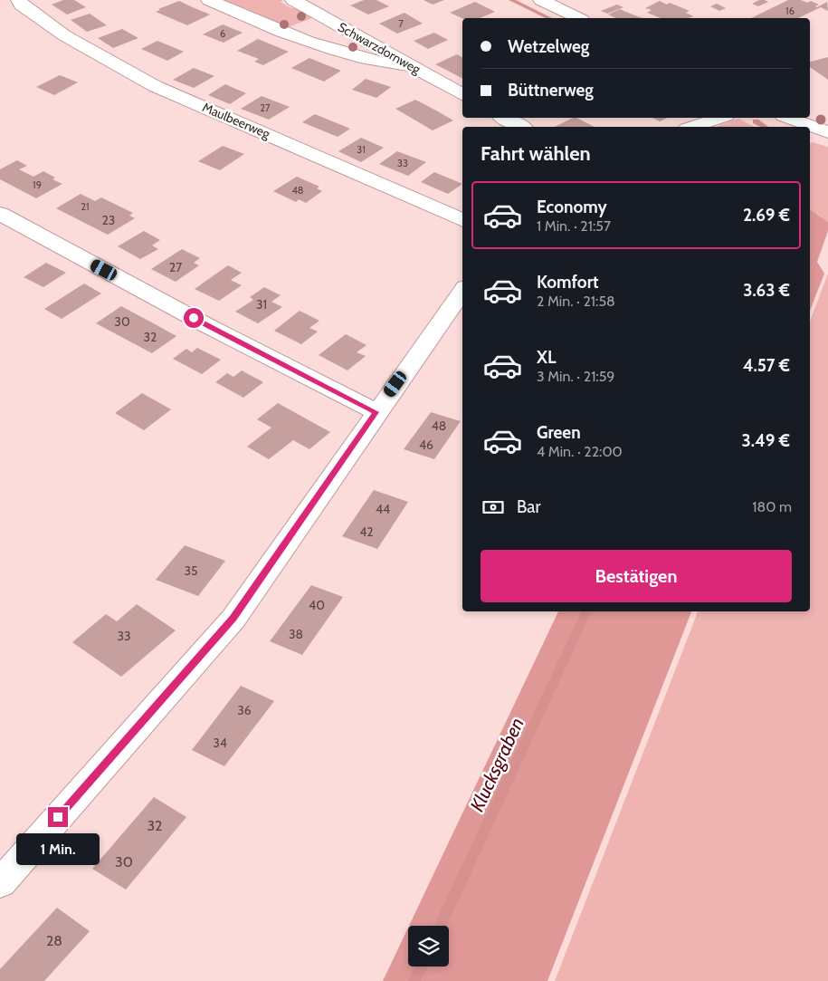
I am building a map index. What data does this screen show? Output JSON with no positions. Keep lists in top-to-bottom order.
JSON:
{
  "streets": {
    "street": ["Schwarzdornweg", "Maulbeerweg"]
  },
  "water": ["Klucksgraben"],
  "house_numbers": [
    "16",
    "7",
    "6",
    "27",
    "31",
    "33",
    "19",
    "48",
    "21",
    "23",
    "27",
    "31",
    "30",
    "32",
    "48",
    "46",
    "44",
    "42",
    "35",
    "40",
    "38",
    "33",
    "36",
    "34",
    "32",
    "30",
    "28"
  ],
  "page": {
    "banner": ["Wetzelweg", "Büttnerweg"],
    "heading": "Fahrt wählen",
    "list": [
      {
        "name": "Economy",
        "note": "1 Min. · 21:57",
        "value": "2.69 €"
      },
      {
        "name": "Komfort",
        "note": "2 Min. · 21:58",
        "value": "3.63 €"
      },
      {
        "name": "XL",
        "note": "3 Min. · 21:59",
        "value": "4.57 €"
      },
      {
        "name": "Green",
        "note": "4 Min. · 22:00",
        "value": "3.49 €"
      }
    ],
    "pay": ["Bar", "180 m"],
    "buttons": "Bestätigen",
    "bubble": "1 Min."
  }
}
